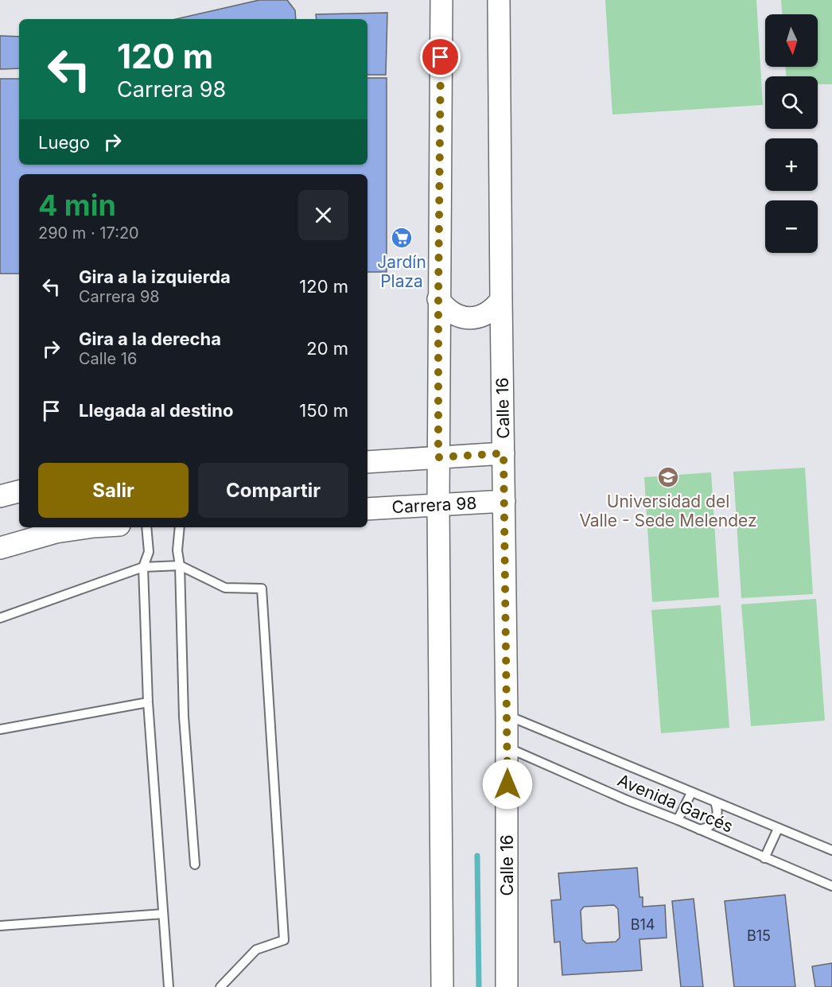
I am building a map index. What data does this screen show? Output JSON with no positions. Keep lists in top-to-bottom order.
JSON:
{
  "streets": {
    "street": ["Calle 16", "Carrera 98"],
    "lane": ["Avenida Garcés"]
  },
  "crossings": [
    ["Calle 16", "Carrera 98"],
    ["Calle 16", "Avenida Garcés"]
  ],
  "places": {
    "supermarket": ["Jardín Plaza"],
    "school or university": ["Universidad del Valle - Sede Melendez"]
  },
  "house_numbers": ["B14", "B15"],
  "north": "bottom",
  "page": {
    "map_buttons": ["+", "−"],
    "turn": ["120 m", "Carrera 98"],
    "then": "Luego",
    "heading": ["4 min", "290 m · 17:20"],
    "list": [
      {
        "name": "Gira a la izquierda",
        "note": "Carrera 98",
        "value": "120 m"
      },
      {
        "name": "Gira a la derecha",
        "note": "Calle 16",
        "value": "20 m"
      },
      {
        "name": "Llegada al destino",
        "value": "150 m"
      }
    ],
    "buttons": ["Salir", "Compartir"]
  }
}
